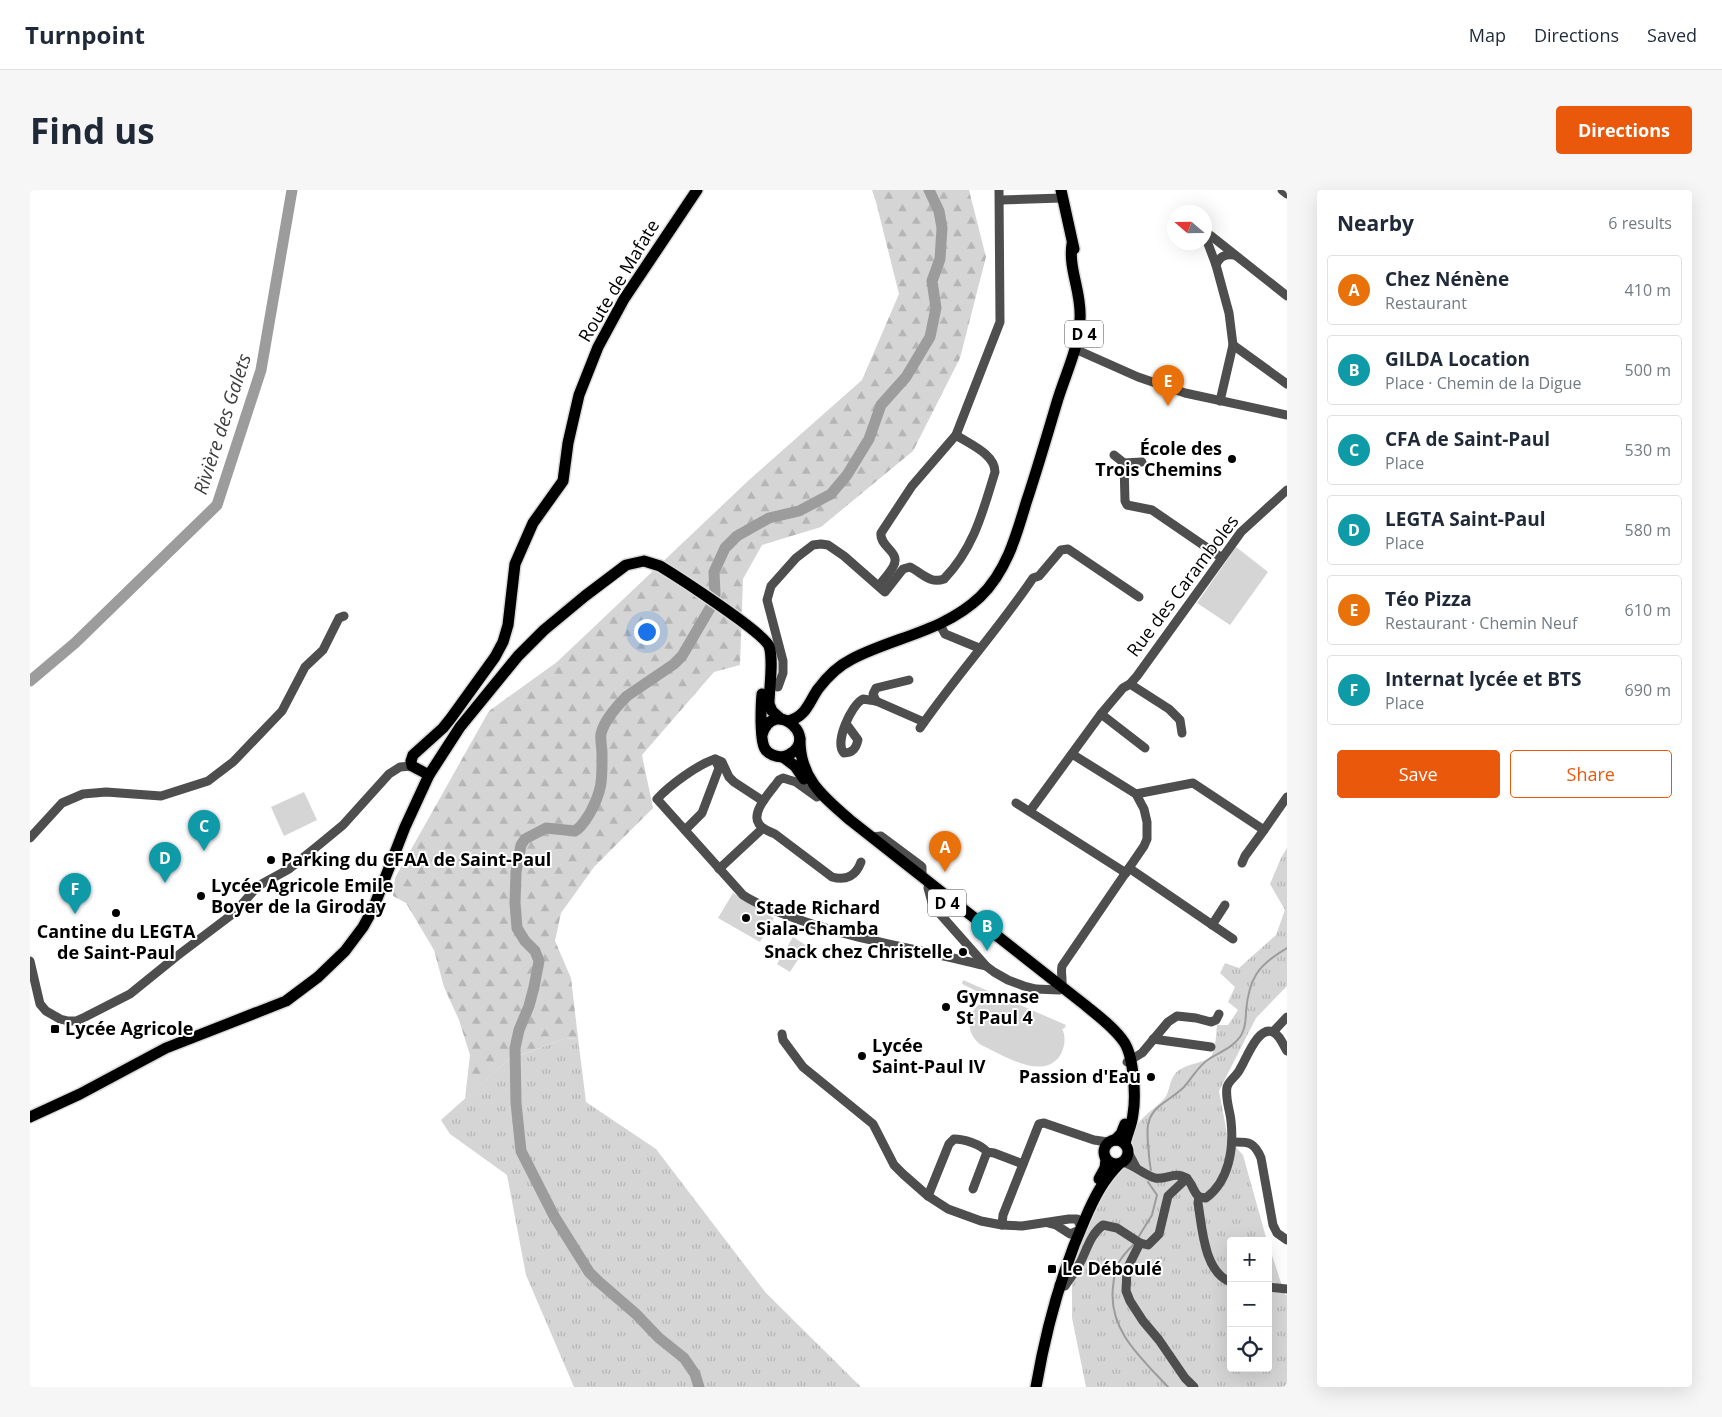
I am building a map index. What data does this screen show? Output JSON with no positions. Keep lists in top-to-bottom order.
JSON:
{
  "streets": {
    "main road": ["Route de Mafate", "D 4"],
    "street": ["Rue des Caramboles"]
  },
  "water": ["Rivière des Galets"],
  "places": {
    "other": [
      "École des Trois Chemins",
      "Parking du CFAA de Saint-Paul",
      "Lycée Agricole Emile Boyer de la Giroday",
      "Cantine du LEGTA de Saint-Paul",
      "Stade Richard Siala-Chamba",
      "Snack chez Christelle",
      "Gymnase St Paul 4",
      "Lycée Saint-Paul IV",
      "Passion d'Eau"
    ],
    "transit": ["Lycée Agricole", "Le Déboulé"]
  },
  "north": "left",
  "page": {
    "header": "Turnpoint",
    "nav": ["Map", "Directions", "Saved"],
    "buttons": [
      "Directions",
      ["Save", "Share"]
    ],
    "title": "Find us",
    "heading": ["Nearby", "6 results"],
    "list": [
      {
        "mark": "A",
        "name": "Chez Nénène",
        "note": "Restaurant",
        "value": "410 m"
      },
      {
        "mark": "B",
        "name": "GILDA Location",
        "note": "Place · Chemin de la Digue",
        "value": "500 m"
      },
      {
        "mark": "C",
        "name": "CFA de Saint-Paul",
        "note": "Place",
        "value": "530 m"
      },
      {
        "mark": "D",
        "name": "LEGTA Saint-Paul",
        "note": "Place",
        "value": "580 m"
      },
      {
        "mark": "E",
        "name": "Téo Pizza",
        "note": "Restaurant · Chemin Neuf",
        "value": "610 m"
      },
      {
        "mark": "F",
        "name": "Internat lycée et BTS",
        "note": "Place",
        "value": "690 m"
      }
    ],
    "pins": [
      "E",
      "C",
      "A",
      "D",
      "F",
      "B"
    ],
    "map_buttons": ["+", "−"]
  }
}
